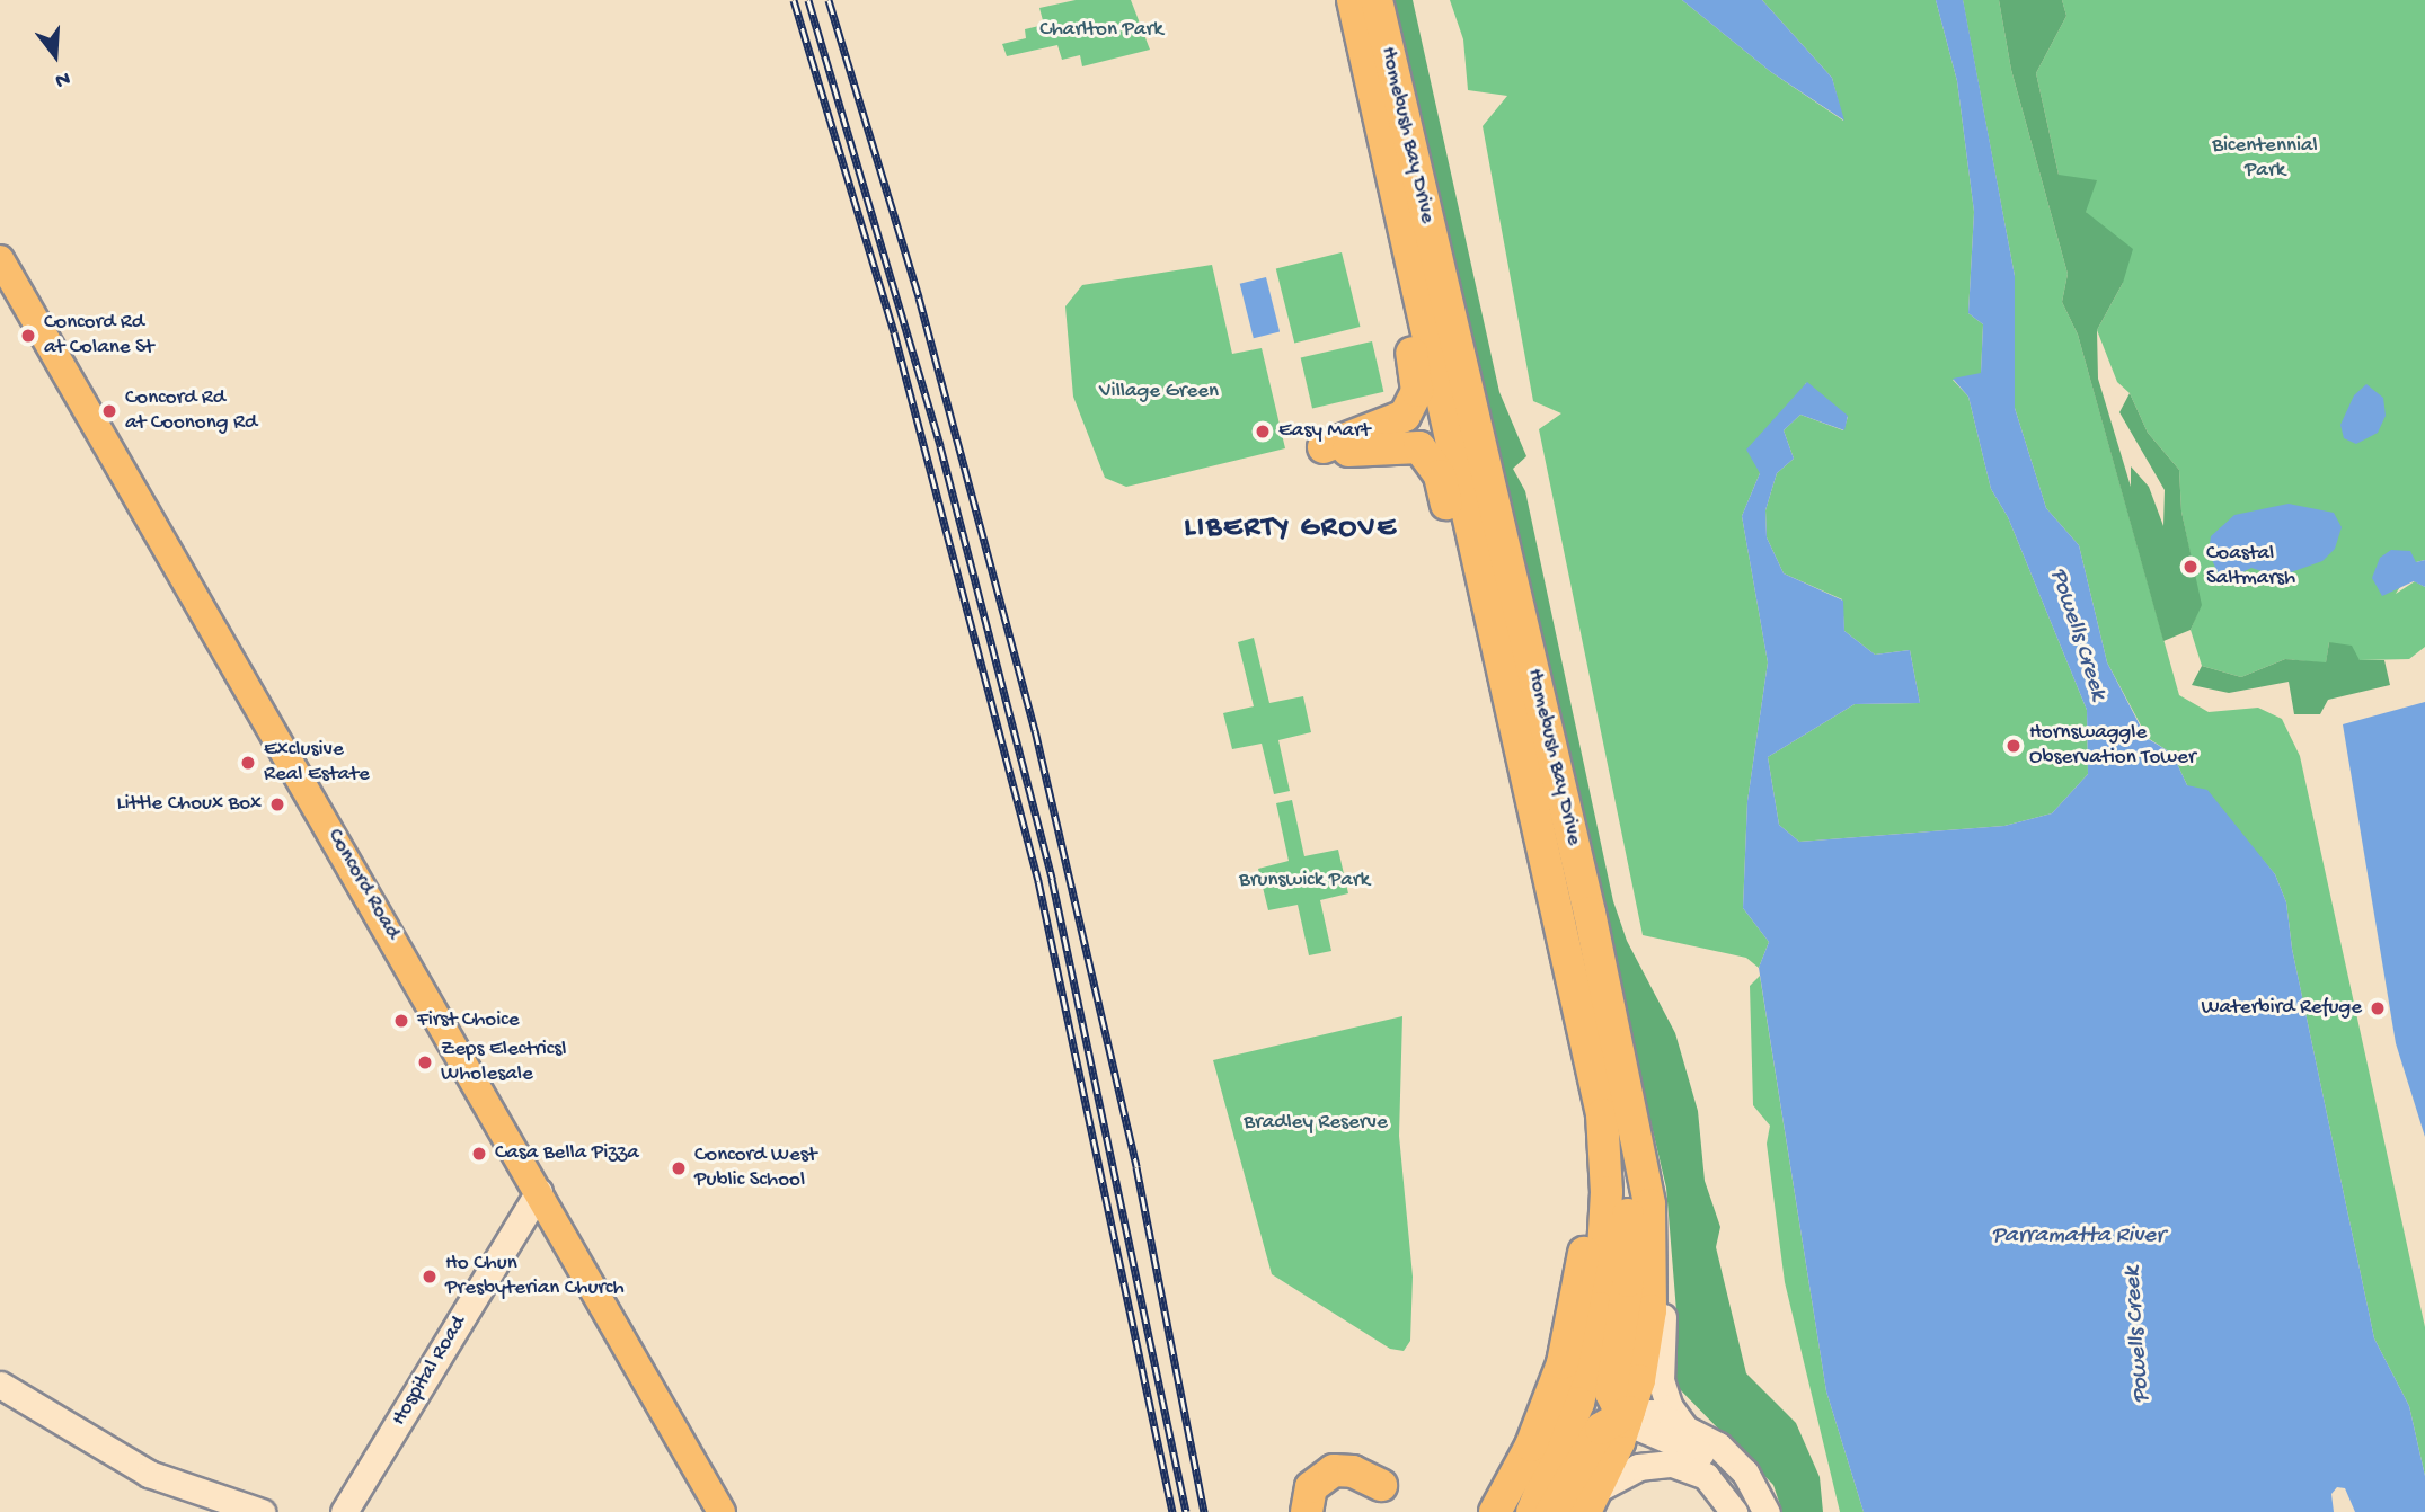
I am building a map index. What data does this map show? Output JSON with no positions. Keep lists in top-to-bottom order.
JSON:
{
  "streets": {
    "highway": ["Homebush Bay Drive"],
    "main road": ["Concord Road"],
    "street": ["Hospital Road"]
  },
  "crossings": [
    ["Concord Road", "Hospital Road"]
  ],
  "districts": ["LIBERTY GROVE"],
  "water": ["Powells Creek", "Parramatta River"],
  "parks": [
    "Charlton Park",
    "Bicentennial Park",
    "Village Green",
    "Brunswick Park",
    "Bradley Reserve"
  ],
  "places": [
    "Concord Rd at Colane St",
    "Concord Rd at Coonong Rd",
    "Easy Mart",
    "Coastal Saltmarsh",
    "Hornswaggle Observation Tower",
    "Exclusive Real Estate",
    "Little Choux Box",
    "Waterbird Refuge",
    "First Choice",
    "Zeps Electricsl Wholesale",
    "Casa Bella Pizza",
    "Concord West Public School",
    "Ho Chun Presbyterian Church"
  ],
  "north": "bottom"
}
